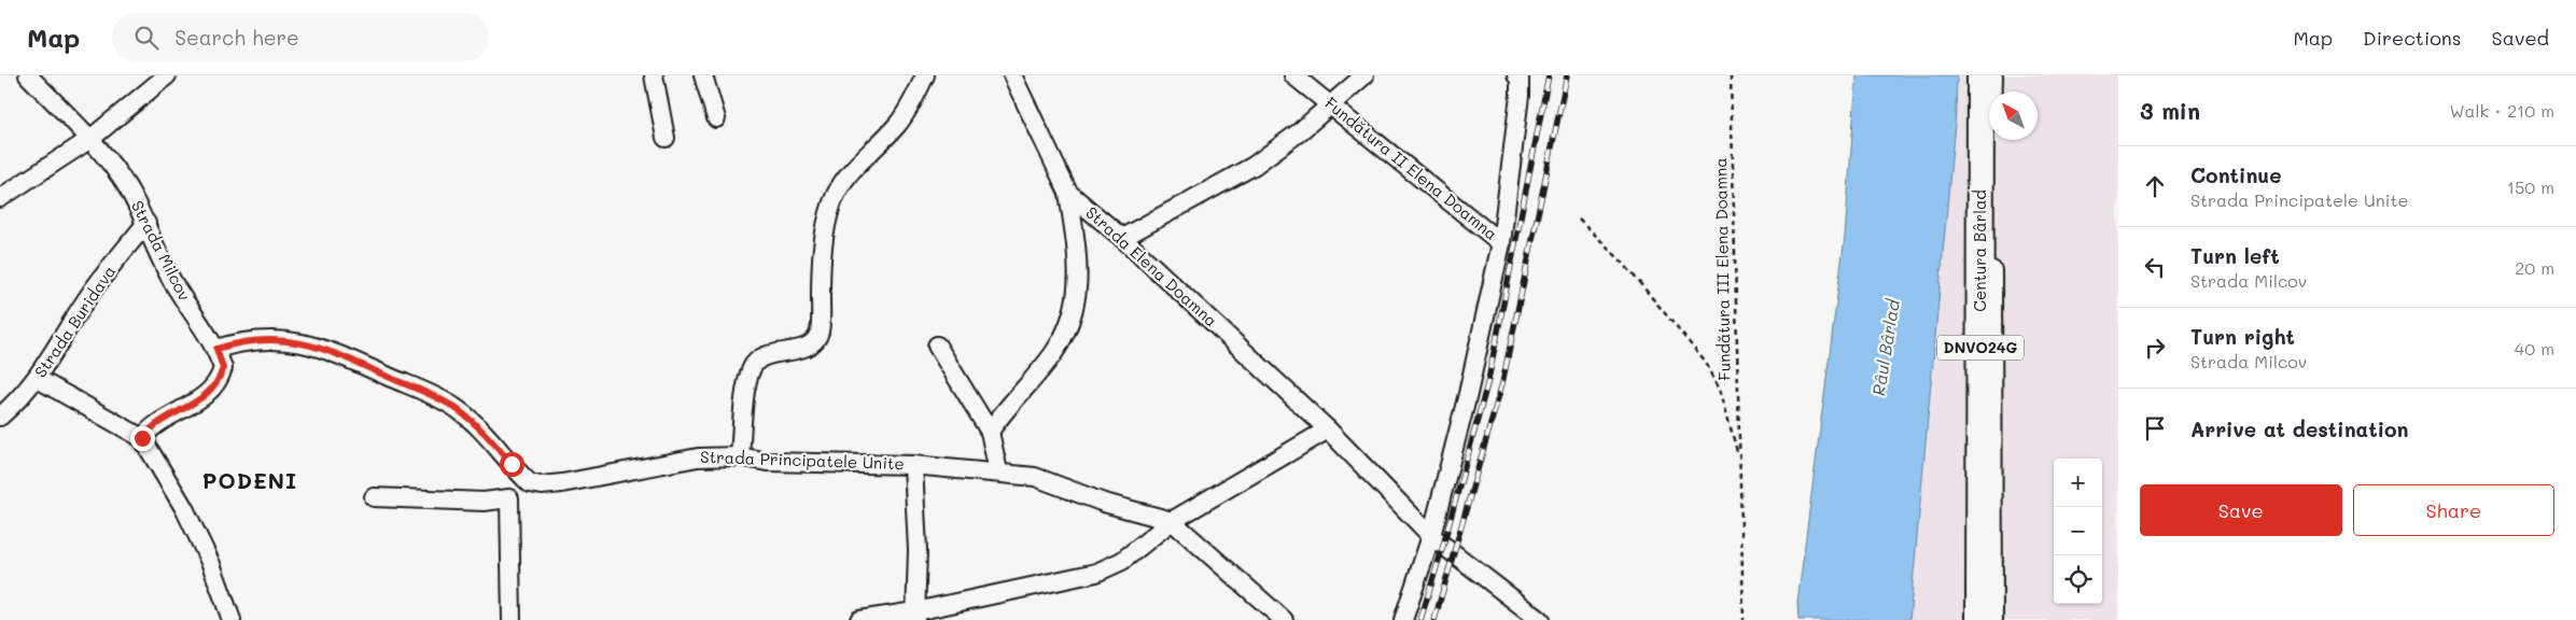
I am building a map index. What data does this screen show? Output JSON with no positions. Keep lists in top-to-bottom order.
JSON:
{
  "streets": {
    "highway": ["Centura Bârlad", "DNVO24G"],
    "street": [
      "Fundătura II Elena Doamna",
      "Strada Milcov",
      "Strada Elena Doamna",
      "Strada Buridava",
      "Strada Principatele Unite"
    ],
    "path": ["Fundătura III Elena Doamna"]
  },
  "crossings": [
    ["Strada Milcov", "Strada Buridava"]
  ],
  "districts": ["PODENI"],
  "water": ["Râul Bârlad"],
  "north": "top left",
  "page": {
    "header": "Map",
    "search": "Search here",
    "nav": ["Map", "Directions", "Saved"],
    "heading": ["3 min", "Walk · 210 m"],
    "list": [
      ["Continue", "Strada Principatele Unite", "150 m"],
      ["Turn left", "Strada Milcov", "20 m"],
      ["Turn right", "Strada Milcov", "40 m"],
      "Arrive at destination"
    ],
    "map_buttons": ["+", "−"],
    "buttons": ["Save", "Share"]
  }
}
